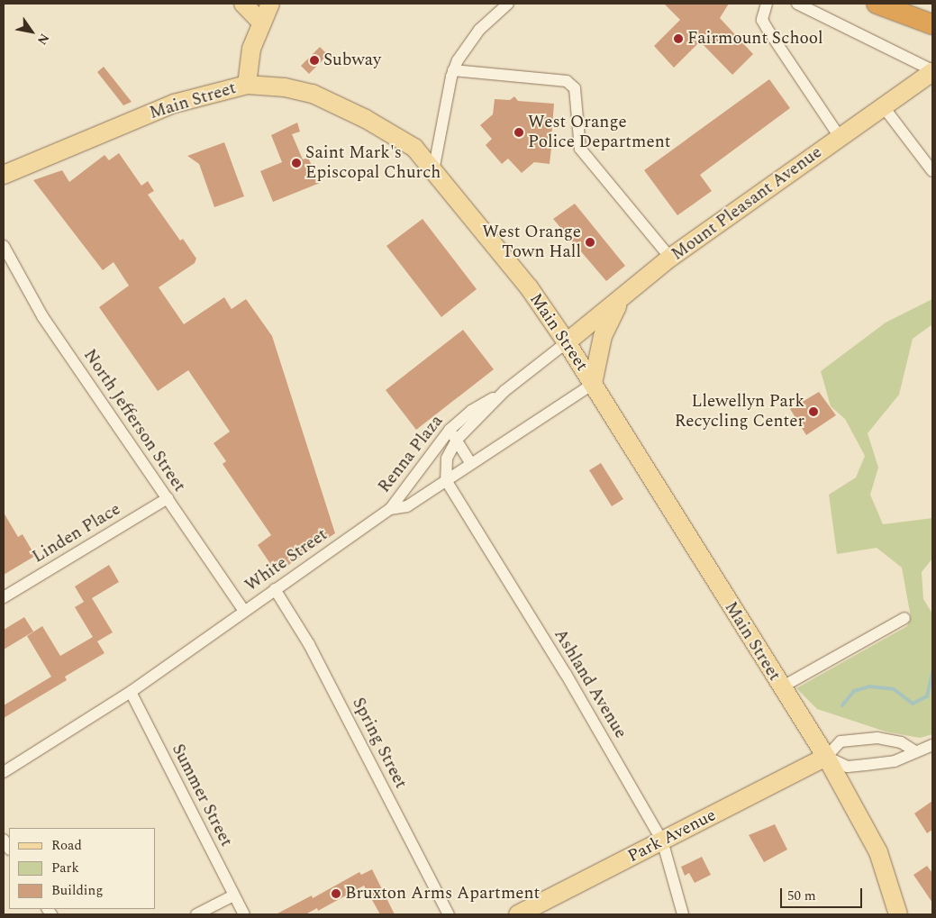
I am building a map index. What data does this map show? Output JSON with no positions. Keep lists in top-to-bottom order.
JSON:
{
  "streets": {
    "main road": ["Main Street", "Mount Pleasant Avenue", "Park Avenue"],
    "street": [
      "North Jefferson Street",
      "Renna Plaza",
      "Linden Place",
      "White Street",
      "Ashland Avenue",
      "Spring Street",
      "Summer Street"
    ]
  },
  "crossings": [
    ["Main Street", "Mount Pleasant Avenue"],
    ["Main Street", "Renna Plaza"],
    ["Main Street", "White Street"],
    ["Main Street", "Park Avenue"],
    ["Mount Pleasant Avenue", "Renna Plaza"],
    ["North Jefferson Street", "Linden Place"],
    ["North Jefferson Street", "White Street"],
    ["Renna Plaza", "White Street"],
    ["Renna Plaza", "Ashland Avenue"],
    ["White Street", "Ashland Avenue"],
    ["White Street", "Spring Street"],
    ["White Street", "Summer Street"],
    ["Ashland Avenue", "Park Avenue"]
  ],
  "places": [
    "Fairmount School",
    "Subway",
    "West Orange Police Department",
    "Saint Mark's Episcopal Church",
    "West Orange Town Hall",
    "Llewellyn Park Recycling Center",
    "Bruxton Arms Apartment"
  ],
  "legend": ["Road", "Park", "Building"],
  "scale_bar": "50 m",
  "north": "bottom right"
}
